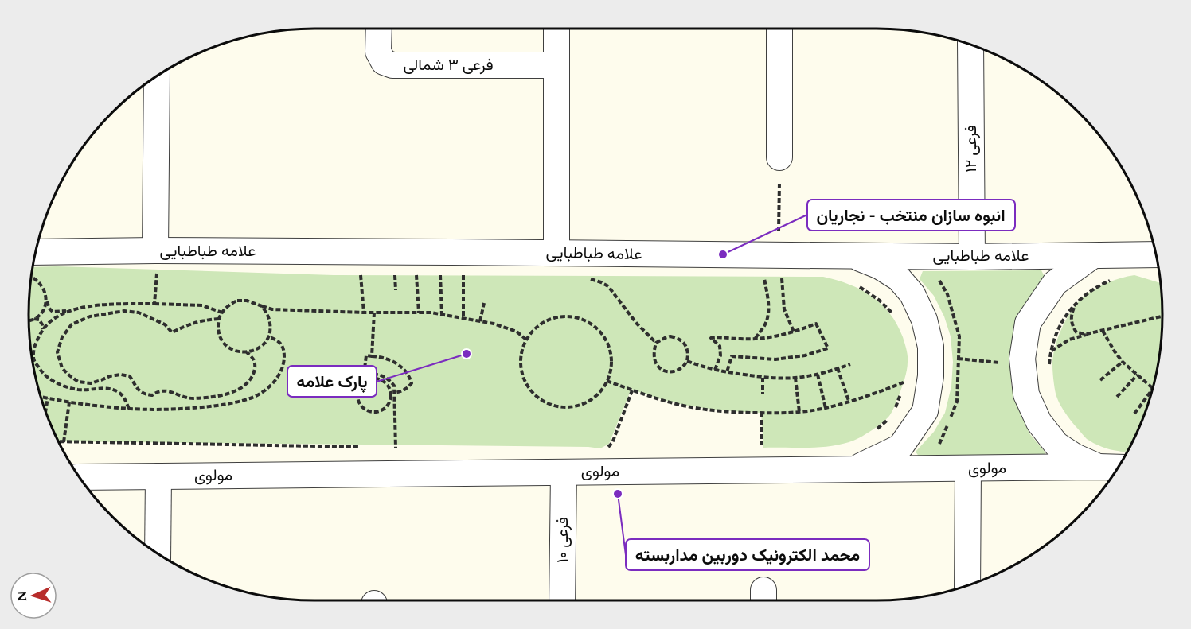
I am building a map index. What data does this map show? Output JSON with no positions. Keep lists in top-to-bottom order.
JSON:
{
  "streets": {
    "street": [
      "فرعی ۳ شمالی",
      "فرعی ۱۲",
      "علامه طباطبایی",
      "مولوی",
      "فرعی ۱۰"
    ]
  },
  "crossings": [
    ["فرعی ۱۲", "علامه طباطبایی"],
    ["مولوی", "فرعی ۱۰"]
  ],
  "places": ["انبوه سازان منتخب - نجاریان", "پارک علامه", "محمد الکترونیک دوربین مداربسته"],
  "north": "left"
}
